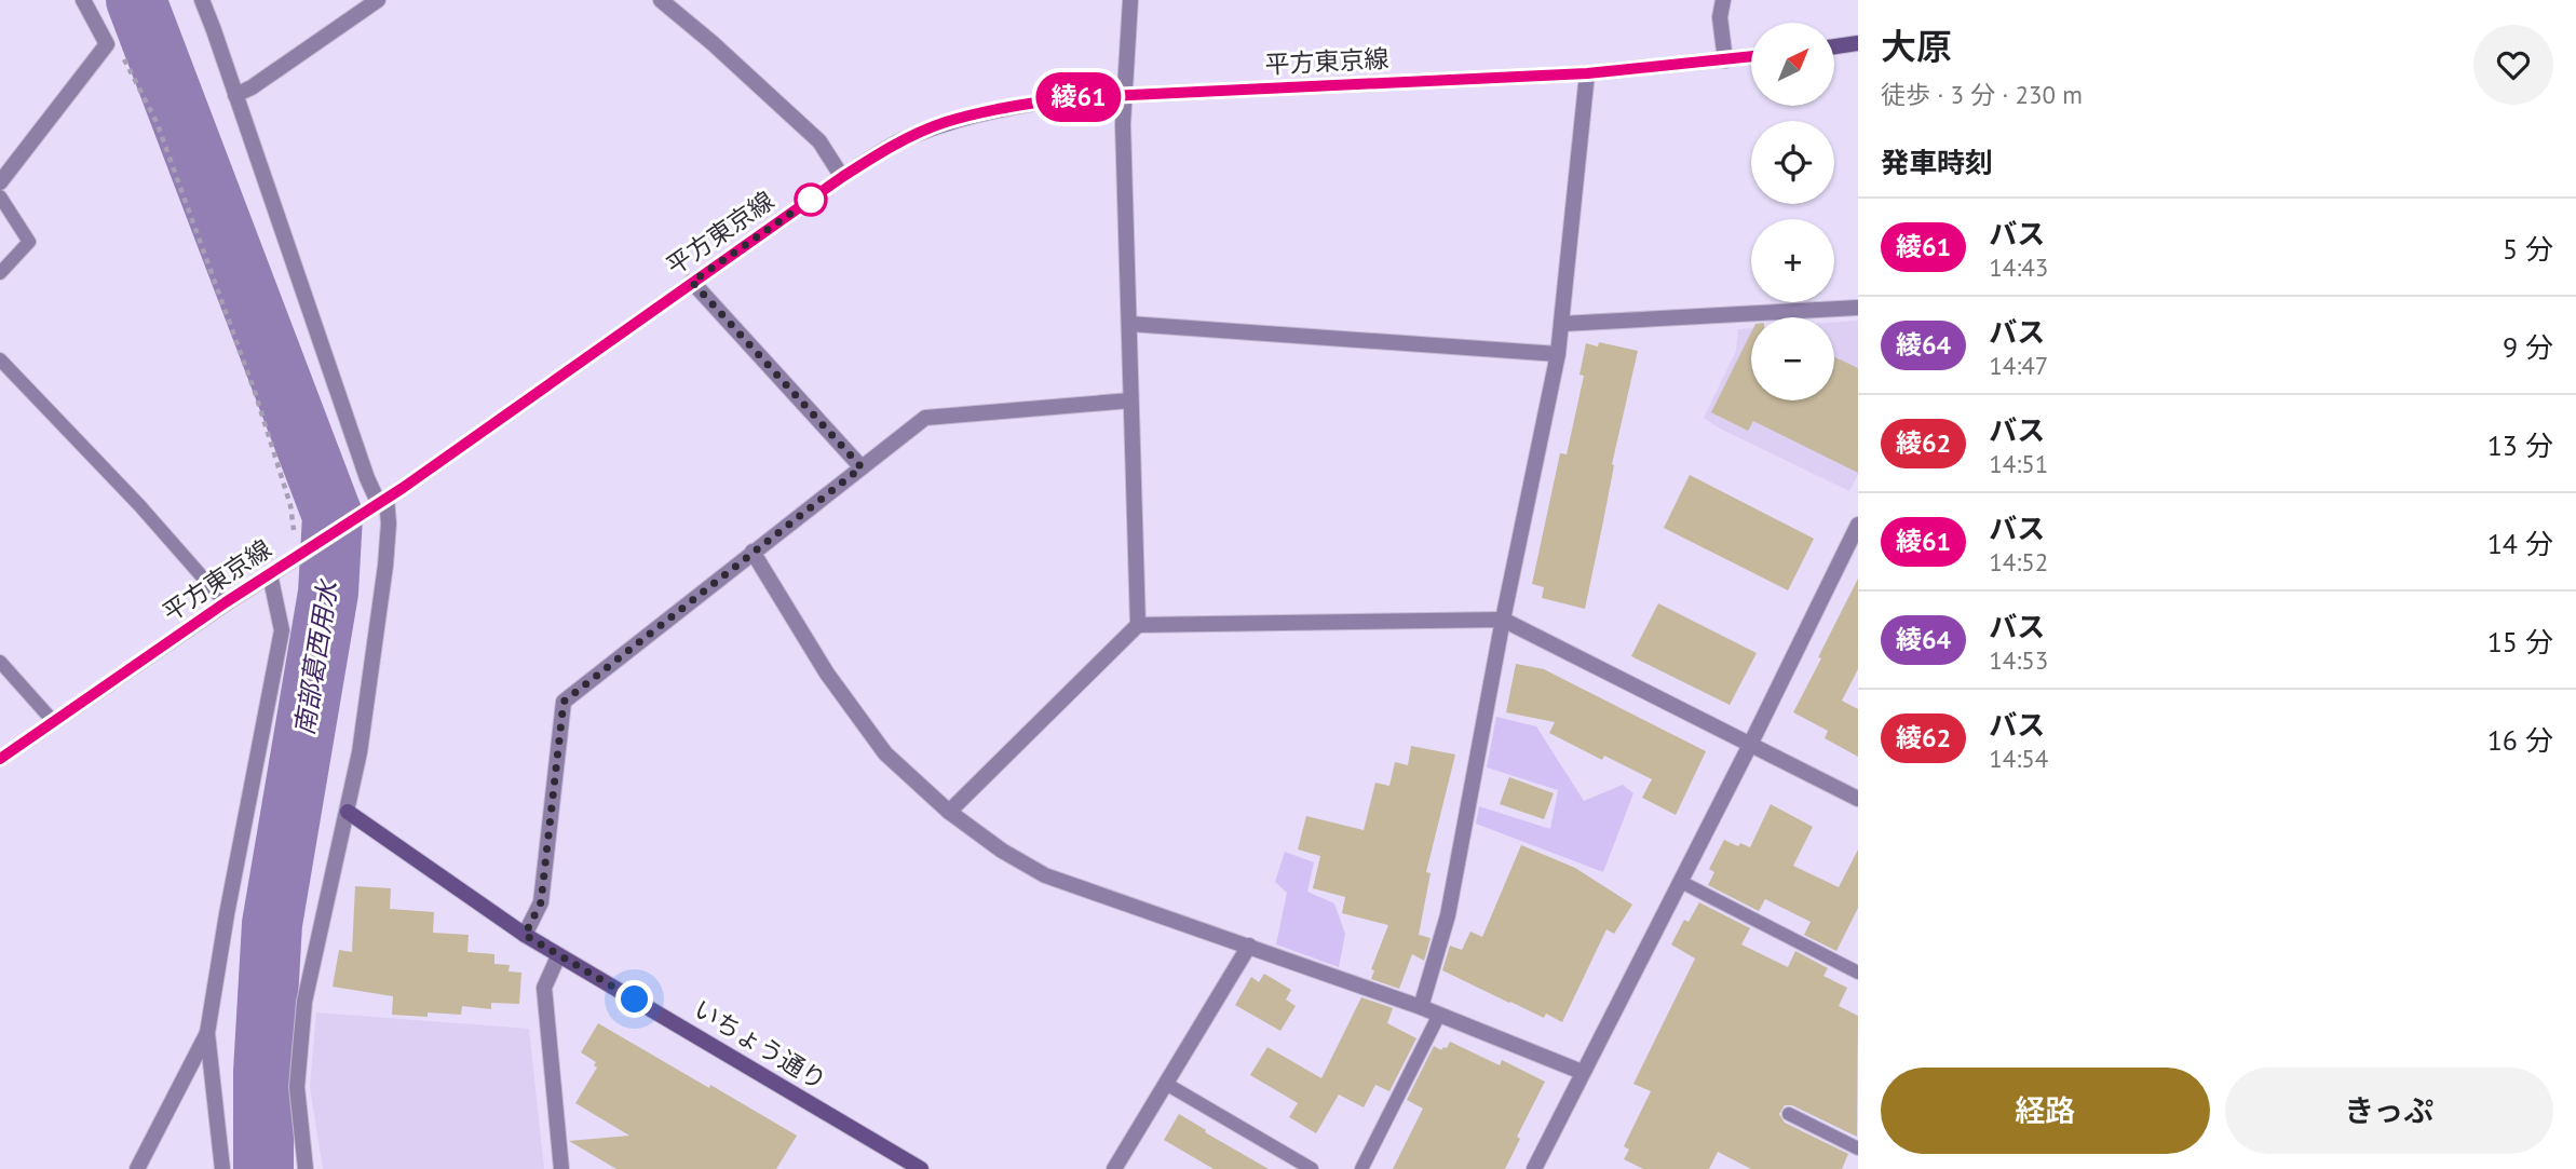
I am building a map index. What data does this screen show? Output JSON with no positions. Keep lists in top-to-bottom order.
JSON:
{
  "streets": {
    "main road": ["平方東京線", "いちょう通り"]
  },
  "water": ["南部葛西用水"],
  "lines": ["bus line 綾61"],
  "north": "top right",
  "page": {
    "on_map": "綾61",
    "heading": [
      ["大原", "徒歩 · 3 分 · 230 m"],
      "発車時刻"
    ],
    "map_buttons": ["+", "−"],
    "list": [
      {
        "mark": "綾61",
        "name": "バス",
        "note": "14:43",
        "value": "5 分"
      },
      {
        "mark": "綾64",
        "name": "バス",
        "note": "14:47",
        "value": "9 分"
      },
      {
        "mark": "綾62",
        "name": "バス",
        "note": "14:51",
        "value": "13 分"
      },
      {
        "mark": "綾61",
        "name": "バス",
        "note": "14:52",
        "value": "14 分"
      },
      {
        "mark": "綾64",
        "name": "バス",
        "note": "14:53",
        "value": "15 分"
      },
      {
        "mark": "綾62",
        "name": "バス",
        "note": "14:54",
        "value": "16 分"
      }
    ],
    "buttons": ["経路", "きっぷ"]
  }
}
